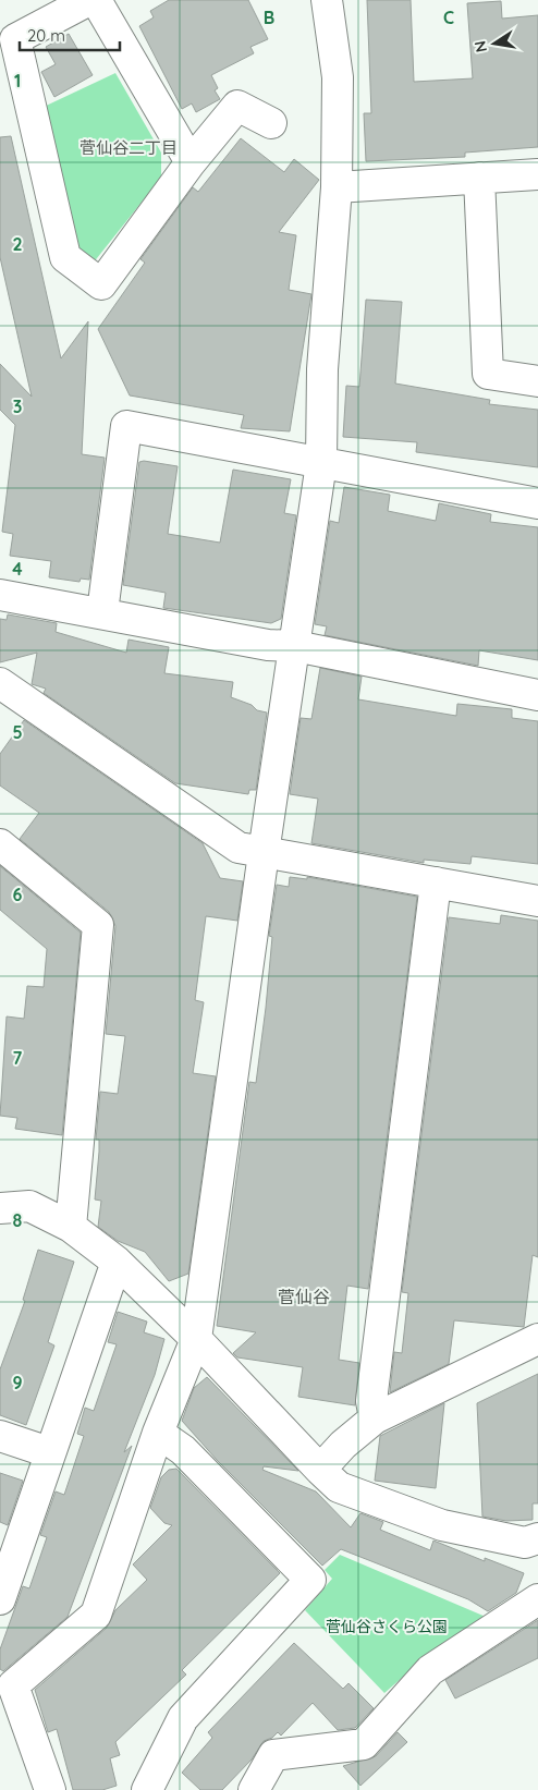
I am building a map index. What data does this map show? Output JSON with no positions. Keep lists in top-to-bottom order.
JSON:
{
  "districts": ["菅仙谷二丁目", "菅仙谷"],
  "parks": ["菅仙谷さくら公園"],
  "scale_bar": "20 m",
  "north": "left",
  "grid": {
    "columns": ["B", "C"],
    "rows": [
      "1",
      "2",
      "3",
      "4",
      "5",
      "6",
      "7",
      "8",
      "9"
    ]
  }
}
